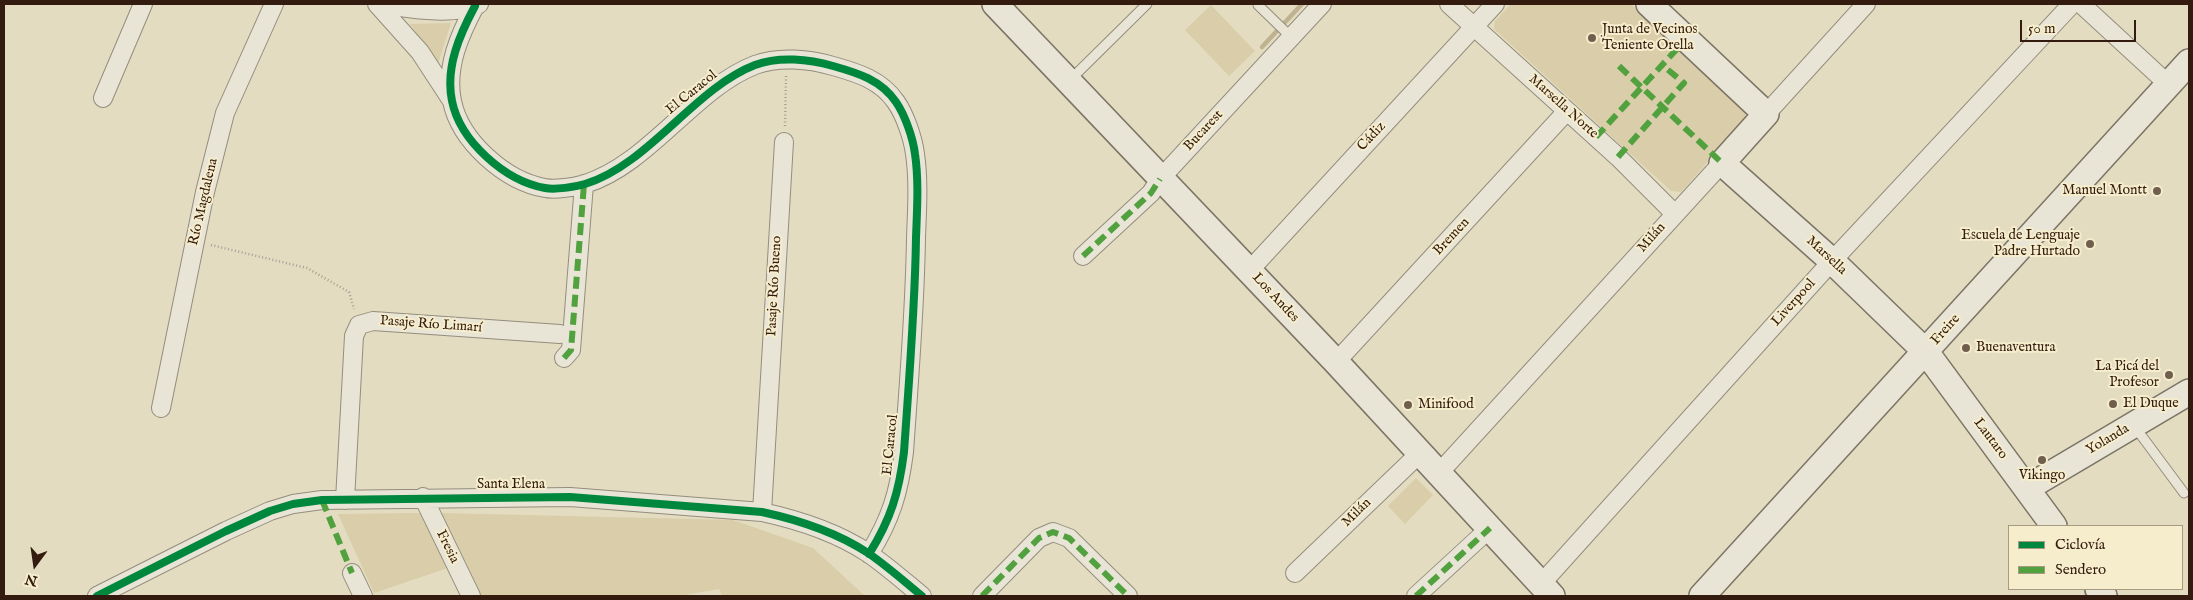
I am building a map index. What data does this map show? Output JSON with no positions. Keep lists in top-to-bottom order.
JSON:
{
  "streets": {
    "street": [
      "El Caracol",
      "Marsella Norte",
      "Bucarest",
      "Cádiz",
      "Río Magdalena",
      "Bremen",
      "Milán",
      "Marsella",
      "Pasaje Río Bueno",
      "Los Andes",
      "Liverpool",
      "Pasaje Río Limarí",
      "Freire",
      "Lautaro",
      "Yolanda",
      "Santa Elena",
      "Fresia"
    ]
  },
  "crossings": [
    ["El Caracol", "Santa Elena"],
    ["Marsella Norte", "Cádiz"],
    ["Marsella Norte", "Bremen"],
    ["Marsella Norte", "Milán"],
    ["Bucarest", "Los Andes"],
    ["Cádiz", "Los Andes"],
    ["Bremen", "Los Andes"],
    ["Milán", "Marsella"],
    ["Milán", "Los Andes"],
    ["Marsella", "Liverpool"],
    ["Marsella", "Freire"],
    ["Marsella", "Lautaro"],
    ["Pasaje Río Bueno", "Santa Elena"],
    ["Los Andes", "Liverpool"],
    ["Freire", "Lautaro"],
    ["Lautaro", "Yolanda"],
    ["Santa Elena", "Fresia"]
  ],
  "places": [
    "Junta de Vecinos Teniente Orella",
    "Manuel Montt",
    "Escuela de Lenguaje Padre Hurtado",
    "Buenaventura",
    "La Picá del Profesor",
    "El Duque",
    "Minifood",
    "Vikingo"
  ],
  "legend": ["Ciclovía", "Sendero"],
  "scale_bar": "50 m",
  "north": "bottom"
}
